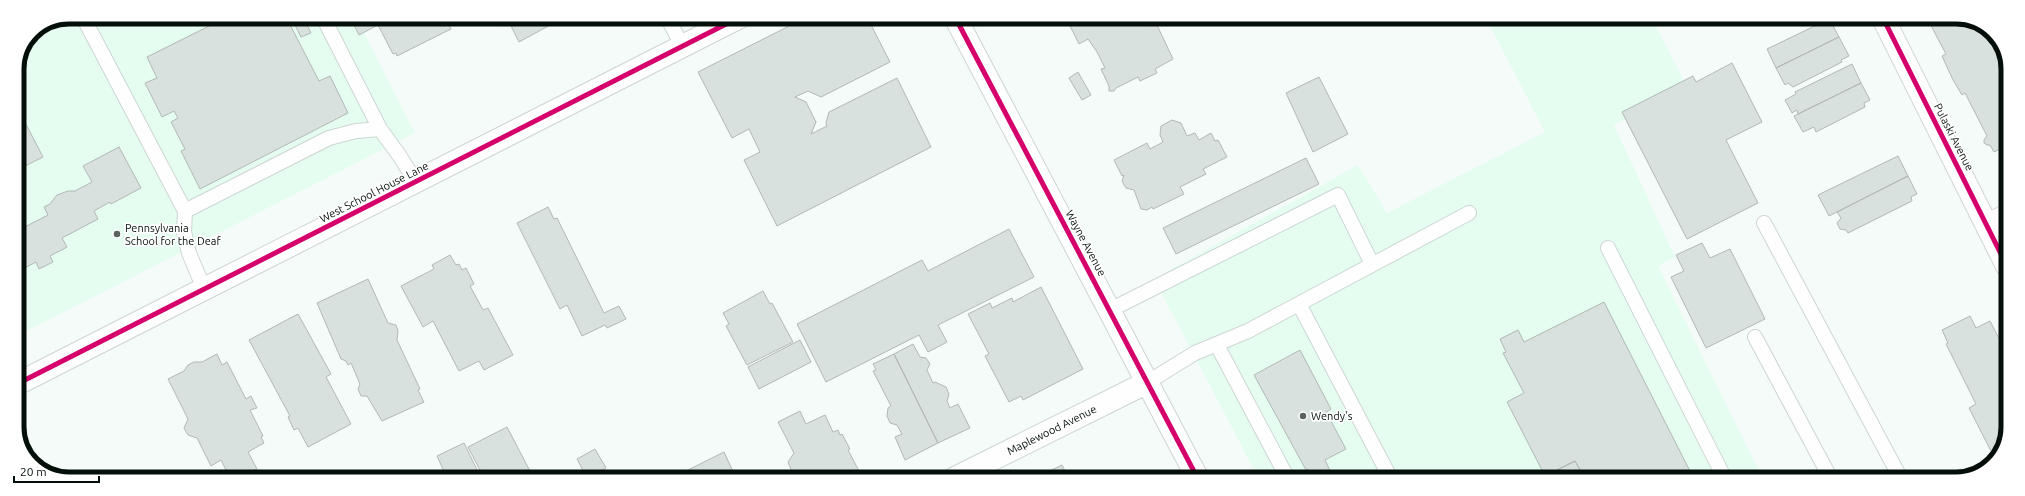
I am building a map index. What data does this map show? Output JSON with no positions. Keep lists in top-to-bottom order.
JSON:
{
  "streets": {
    "street": [
      "Pulaski Avenue",
      "West School House Lane",
      "Wayne Avenue",
      "Maplewood Avenue"
    ]
  },
  "crossings": [
    ["Wayne Avenue", "Maplewood Avenue"]
  ],
  "places": ["Pennsylvania School for the Deaf", "Wendy's"],
  "scale_bar": "20 m"
}
